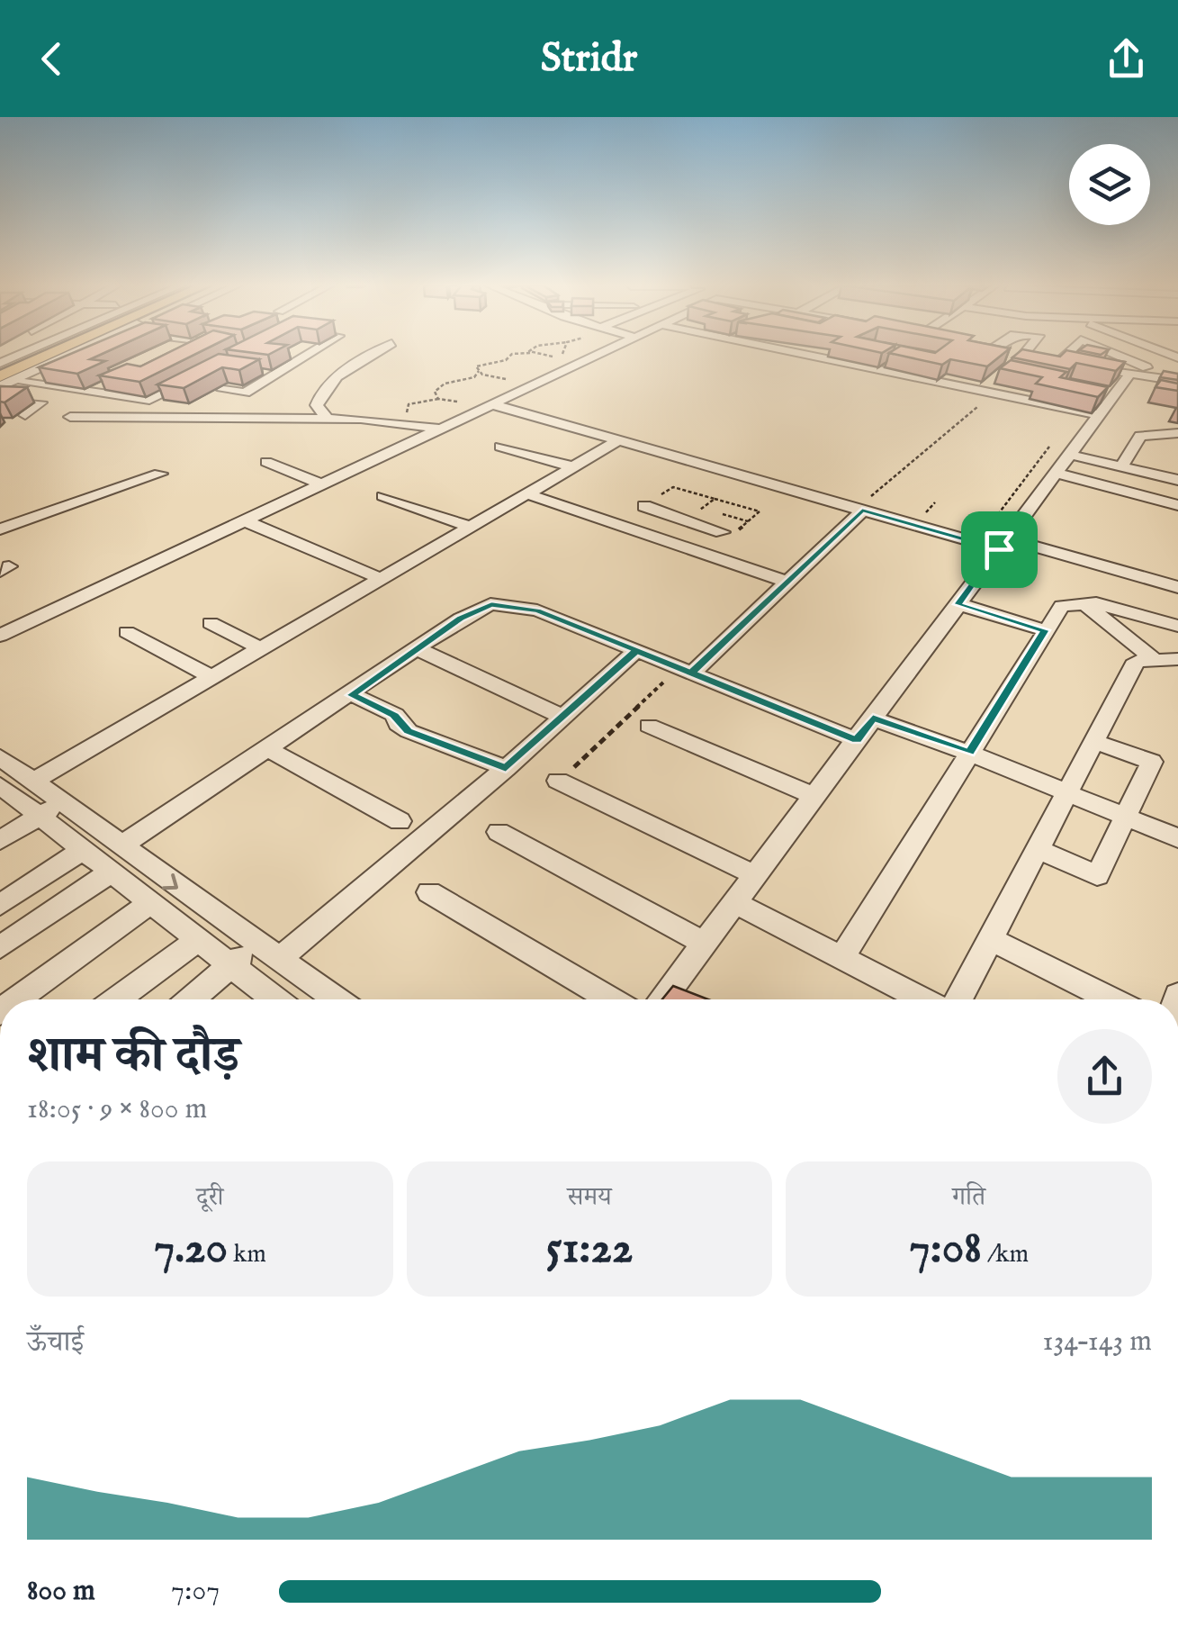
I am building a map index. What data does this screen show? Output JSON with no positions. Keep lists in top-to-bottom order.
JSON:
{
  "page": {
    "header": "Stridr",
    "heading": ["शाम की दौड़", "18:05 · 9 × 800 m"],
    "stats": [
      ["दूरी", "7.20 km"],
      ["समय", "51:22"],
      ["गति", "7:08 /km"]
    ],
    "chart": ["ऊँचाई", "134–143 m"],
    "list": [
      {
        "name": "800 m",
        "note": "7:07"
      }
    ]
  }
}
